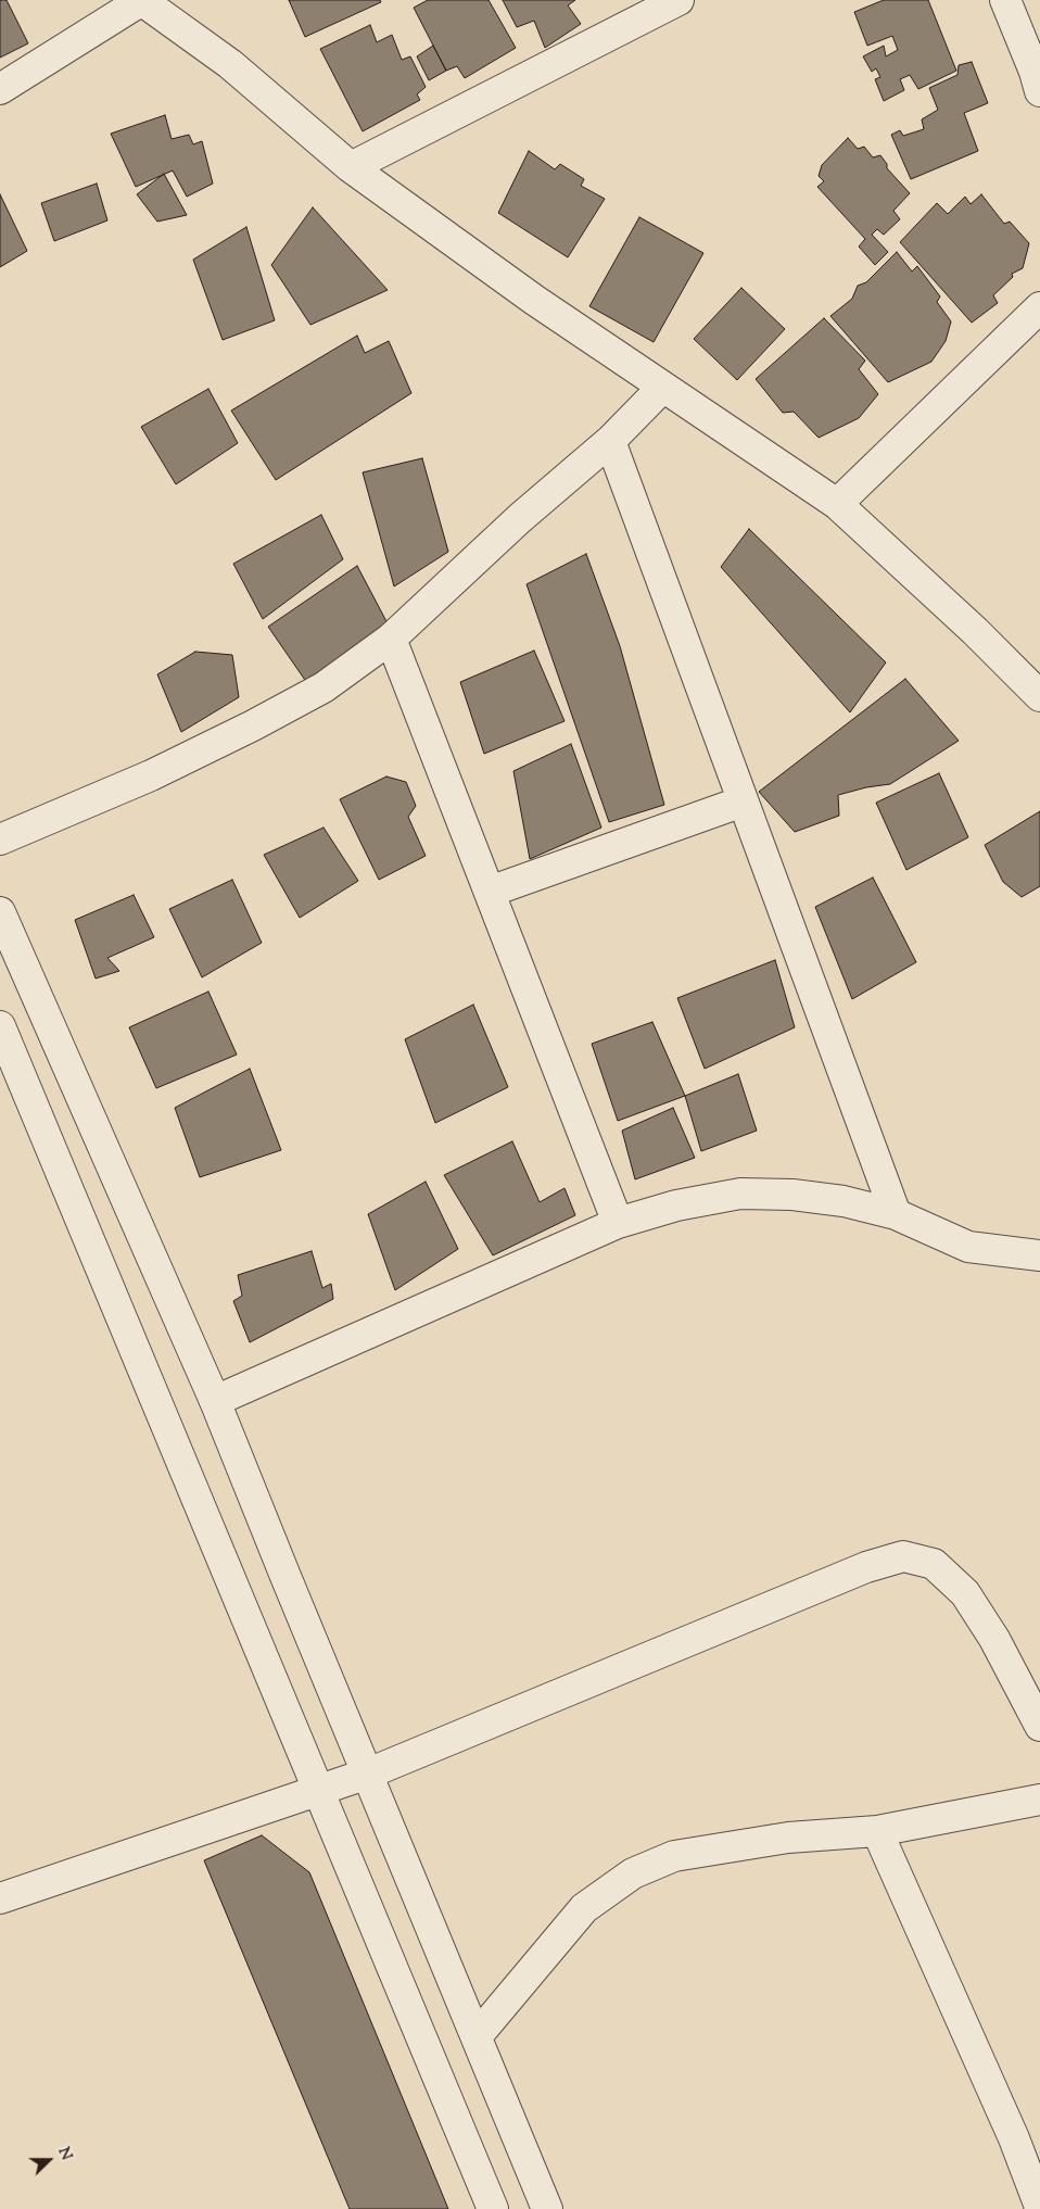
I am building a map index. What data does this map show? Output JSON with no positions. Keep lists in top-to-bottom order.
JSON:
{
  "north": "right"
}
